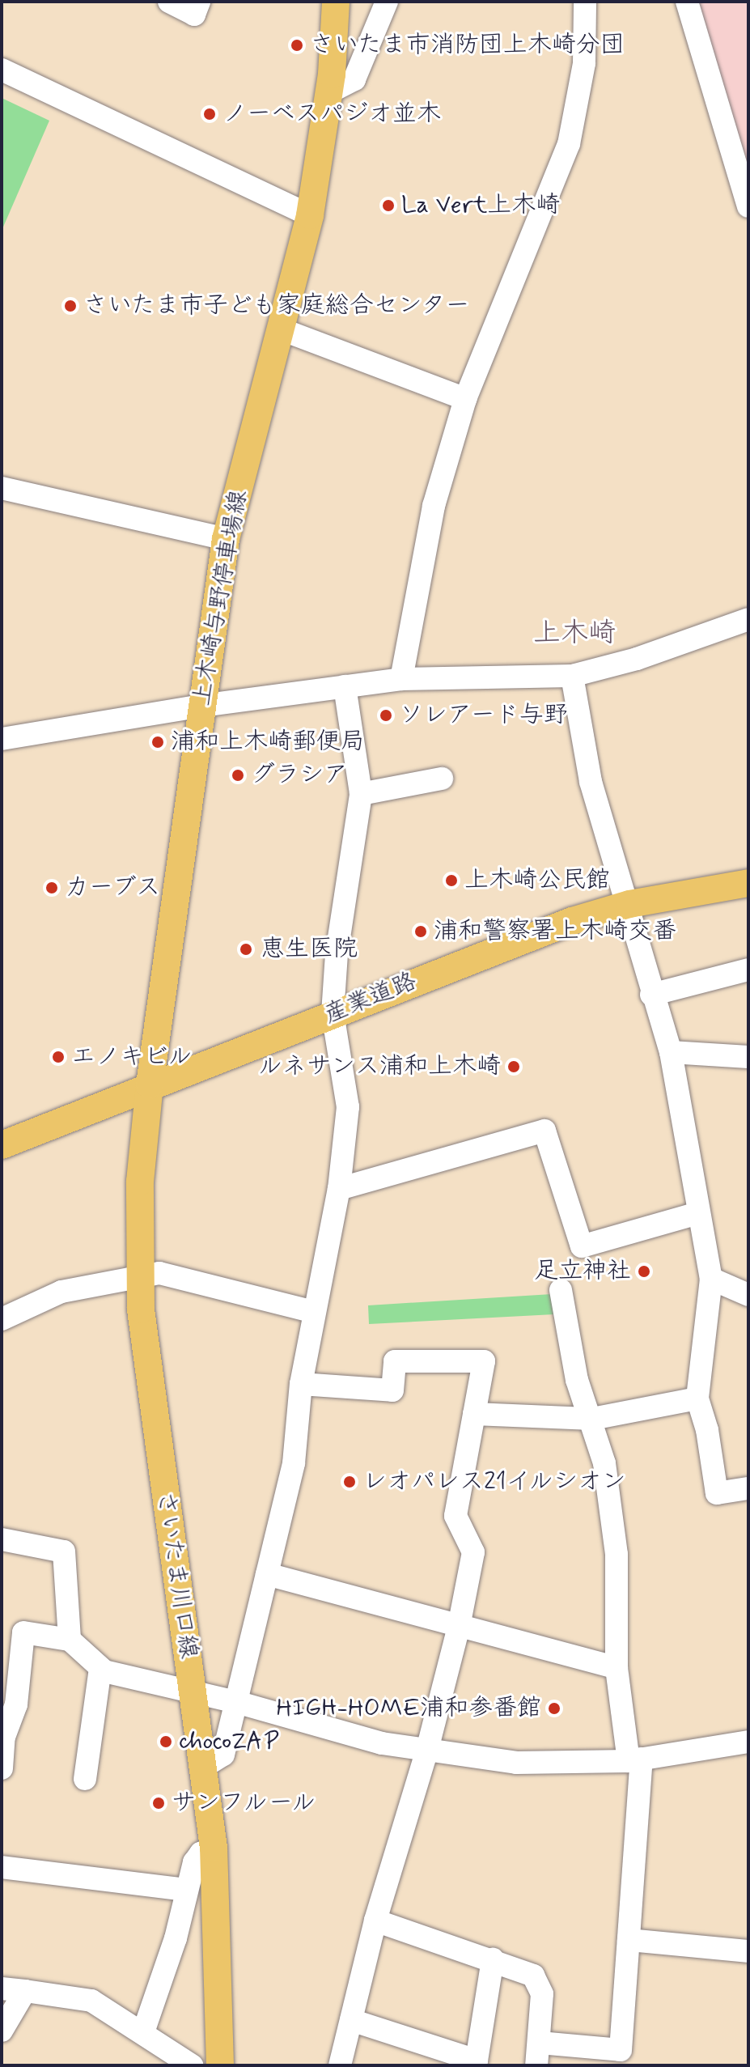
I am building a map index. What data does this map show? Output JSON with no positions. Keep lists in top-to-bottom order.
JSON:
{
  "streets": {
    "main road": ["上木崎与野停車場線", "産業道路", "さいたま川口線"]
  },
  "crossings": [
    ["上木崎与野停車場線", "産業道路"],
    ["上木崎与野停車場線", "さいたま川口線"],
    ["産業道路", "さいたま川口線"]
  ],
  "districts": ["上木崎"],
  "places": [
    "さいたま市消防団上木崎分団",
    "ノーベスパジオ並木",
    "La Vert上木崎",
    "さいたま市子ども家庭総合センター",
    "ソレアード与野",
    "浦和上木崎郵便局",
    "グラシア",
    "上木崎公民館",
    "カーブス",
    "浦和警察署上木崎交番",
    "恵生医院",
    "エノキビル",
    "ルネサンス浦和上木崎",
    "足立神社",
    "レオパレス21イルシオン",
    "HIGH-HOME浦和参番館",
    "chocoZAP",
    "サンフルール"
  ]
}
